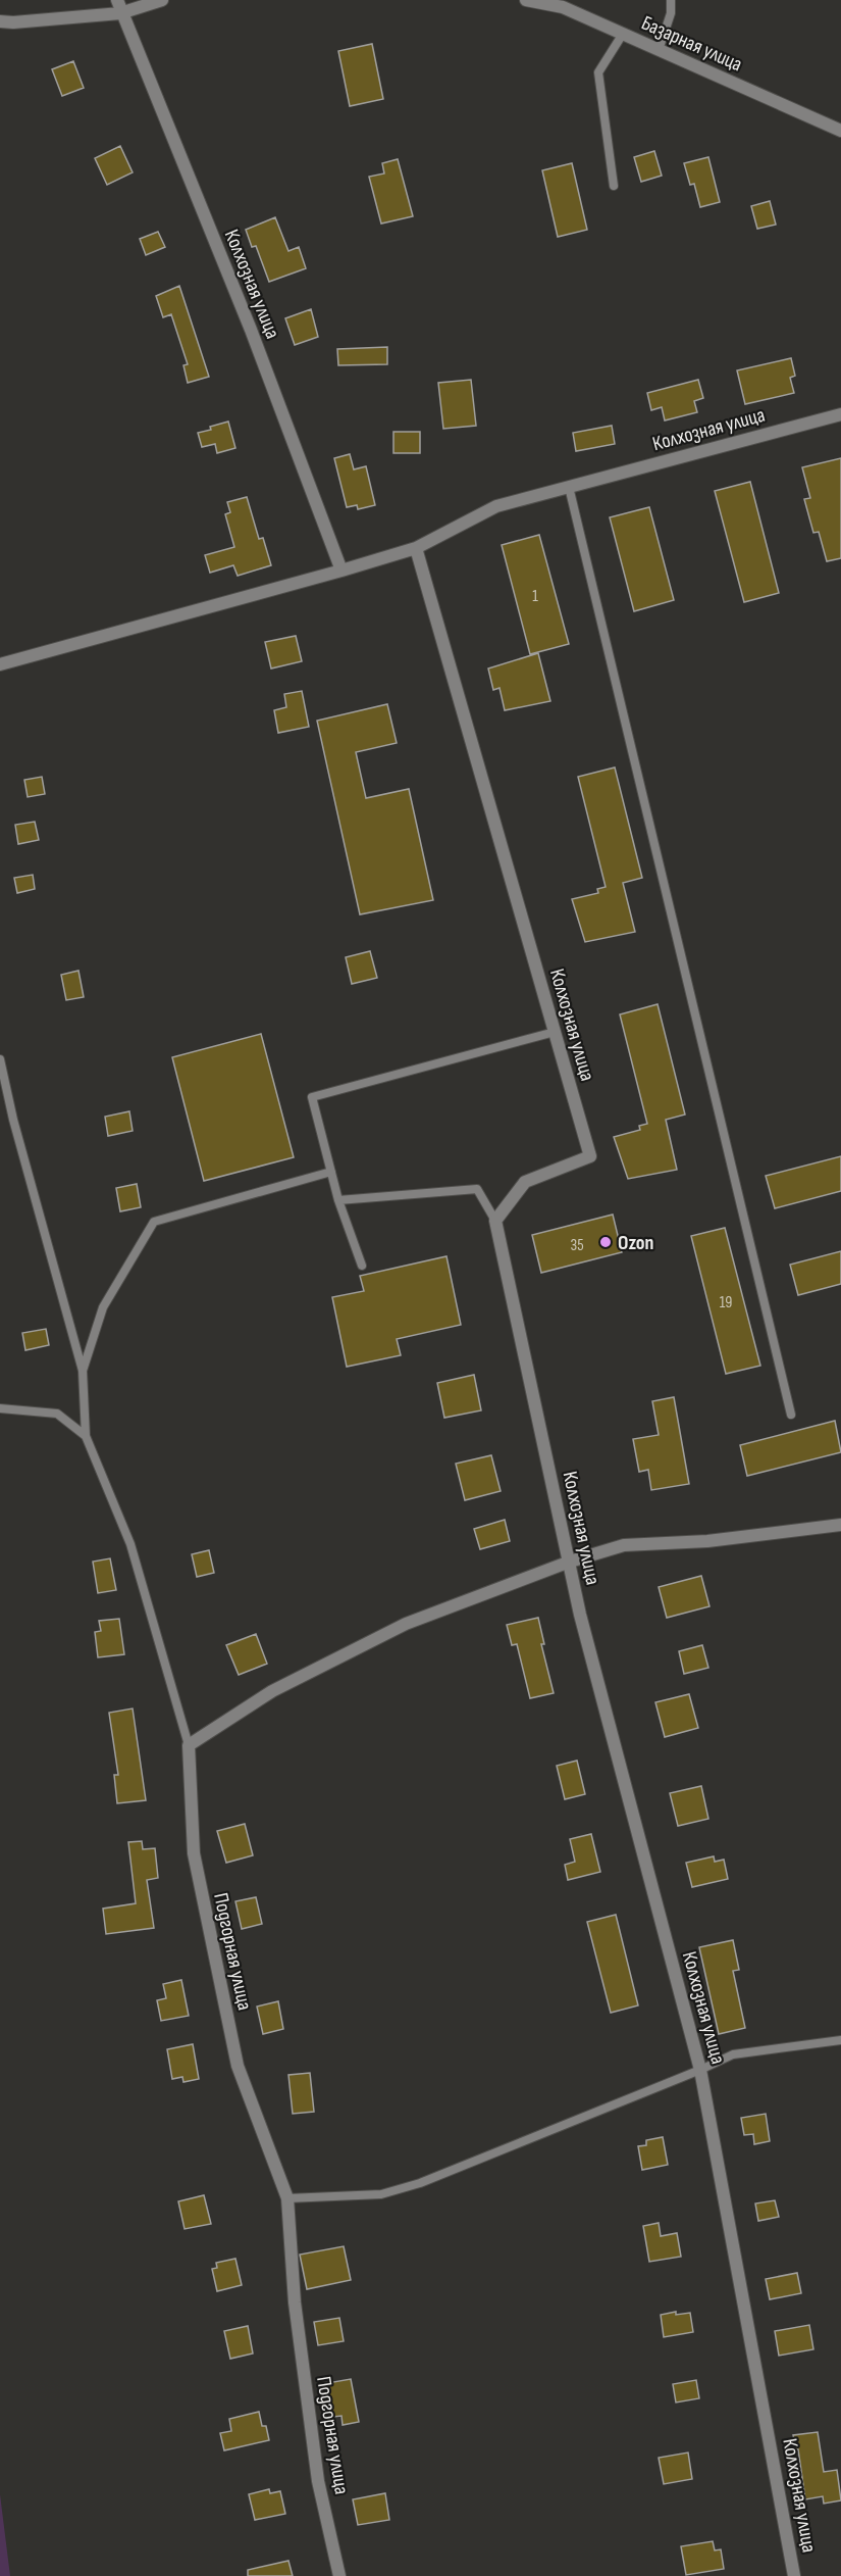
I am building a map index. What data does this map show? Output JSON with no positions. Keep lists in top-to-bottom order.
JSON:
{
  "streets": {
    "street": ["Базарная улица", "Колхозная улица", "Подгорная улица"]
  },
  "places": ["Ozon"],
  "house_numbers": ["1", "35", "19"]
}
